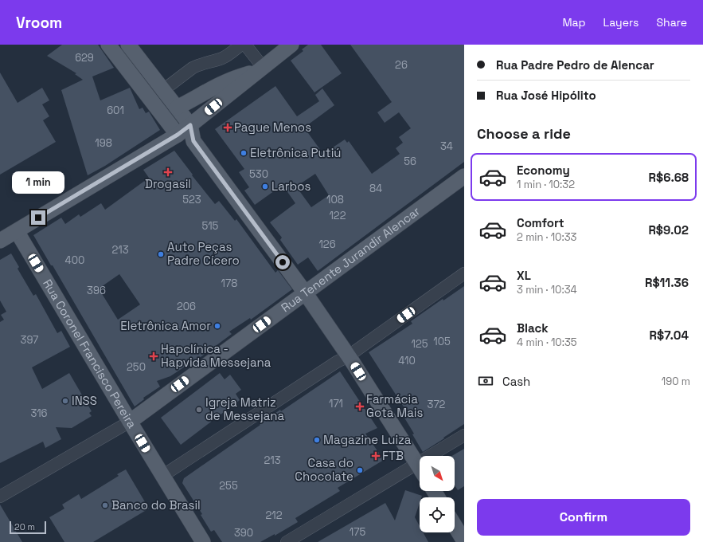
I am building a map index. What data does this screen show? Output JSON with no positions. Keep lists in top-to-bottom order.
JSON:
{
  "streets": {
    "main road": ["Rua Tenente Jurandir Alencar", "Rua Coronel Francisco Pereira"]
  },
  "crossings": [
    ["Rua Tenente Jurandir Alencar", "Rua Coronel Francisco Pereira"]
  ],
  "places": {
    "health": [
      "Pague Menos",
      "Drogasil",
      "Hapclínica - Hapvida Messejana",
      "Farmácia Gota Mais",
      "FTB"
    ],
    "other": [
      "Eletrônica Putiú",
      "Larbos",
      "Auto Peças Padre Cícero",
      "Eletrônica Amor",
      "INSS",
      "Igreja Matriz de Messejana",
      "Magazine Luiza",
      "Casa do Chocolate",
      "Banco do Brasil"
    ]
  },
  "house_numbers": [
    "629",
    "26",
    "601",
    "198",
    "34",
    "56",
    "530",
    "84",
    "523",
    "108",
    "122",
    "515",
    "126",
    "213",
    "400",
    "178",
    "396",
    "206",
    "397",
    "105",
    "125",
    "410",
    "250",
    "171",
    "372",
    "316",
    "213",
    "255",
    "212",
    "175",
    "390"
  ],
  "scale_bar": "20 m",
  "north": "bottom right",
  "page": {
    "header": "Vroom",
    "nav": ["Map", "Layers", "Share"],
    "banner": ["Rua Padre Pedro de Alencar", "Rua José Hipólito"],
    "heading": "Choose a ride",
    "list": [
      {
        "name": "Economy",
        "note": "1 min · 10:32",
        "value": "R$6.68"
      },
      {
        "name": "Comfort",
        "note": "2 min · 10:33",
        "value": "R$9.02"
      },
      {
        "name": "XL",
        "note": "3 min · 10:34",
        "value": "R$11.36"
      },
      {
        "name": "Black",
        "note": "4 min · 10:35",
        "value": "R$7.04"
      }
    ],
    "bubble": "1 min",
    "pay": ["Cash", "190 m"],
    "buttons": "Confirm",
    "scale": "20 m"
  }
}
